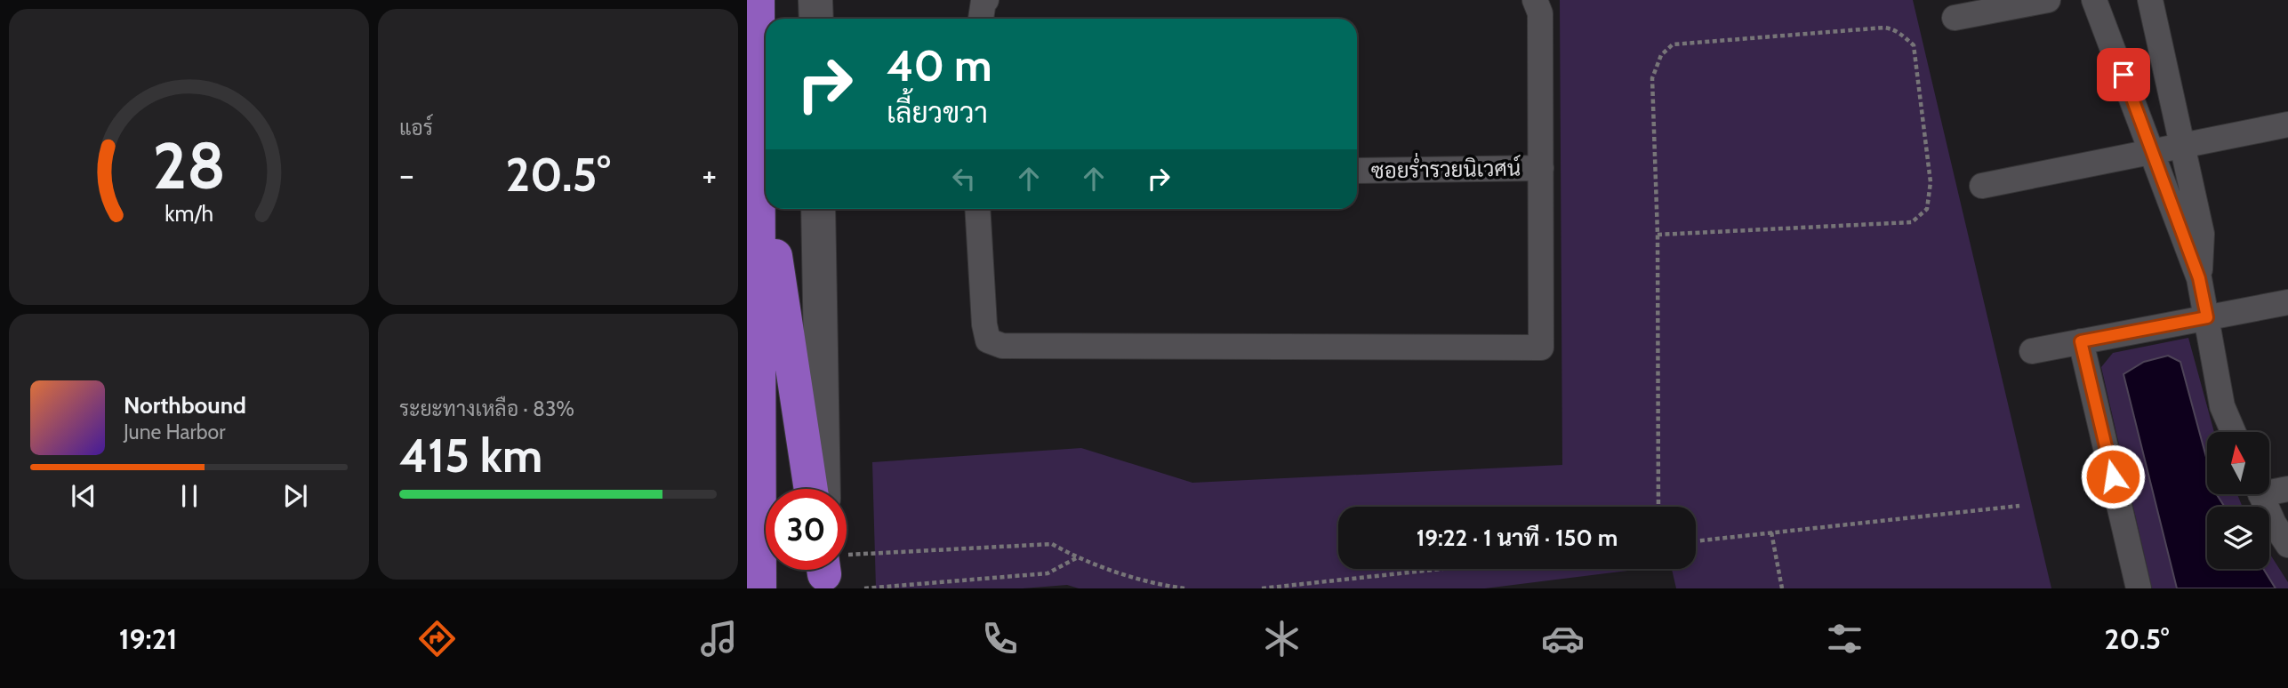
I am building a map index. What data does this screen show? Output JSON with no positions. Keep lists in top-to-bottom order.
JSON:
{
  "streets": {
    "street": ["ซอยร่ำรวยนิเวศน์"]
  },
  "north": "top",
  "page": {
    "tile": [
      "แอร์",
      ["ระยะทางเหลือ · 83%", "415 km"]
    ],
    "turn": ["40 m", "เลี้ยวขวา"],
    "heat": ["−", "20.5°", "+"],
    "song": ["Northbound", "June Harbor"],
    "limit": "30",
    "trip": "19:22 · 1 นาที · 150 m",
    "tabs": ["19:21", "20.5°"],
    "gauge": ["28", "km/h"]
  }
}
